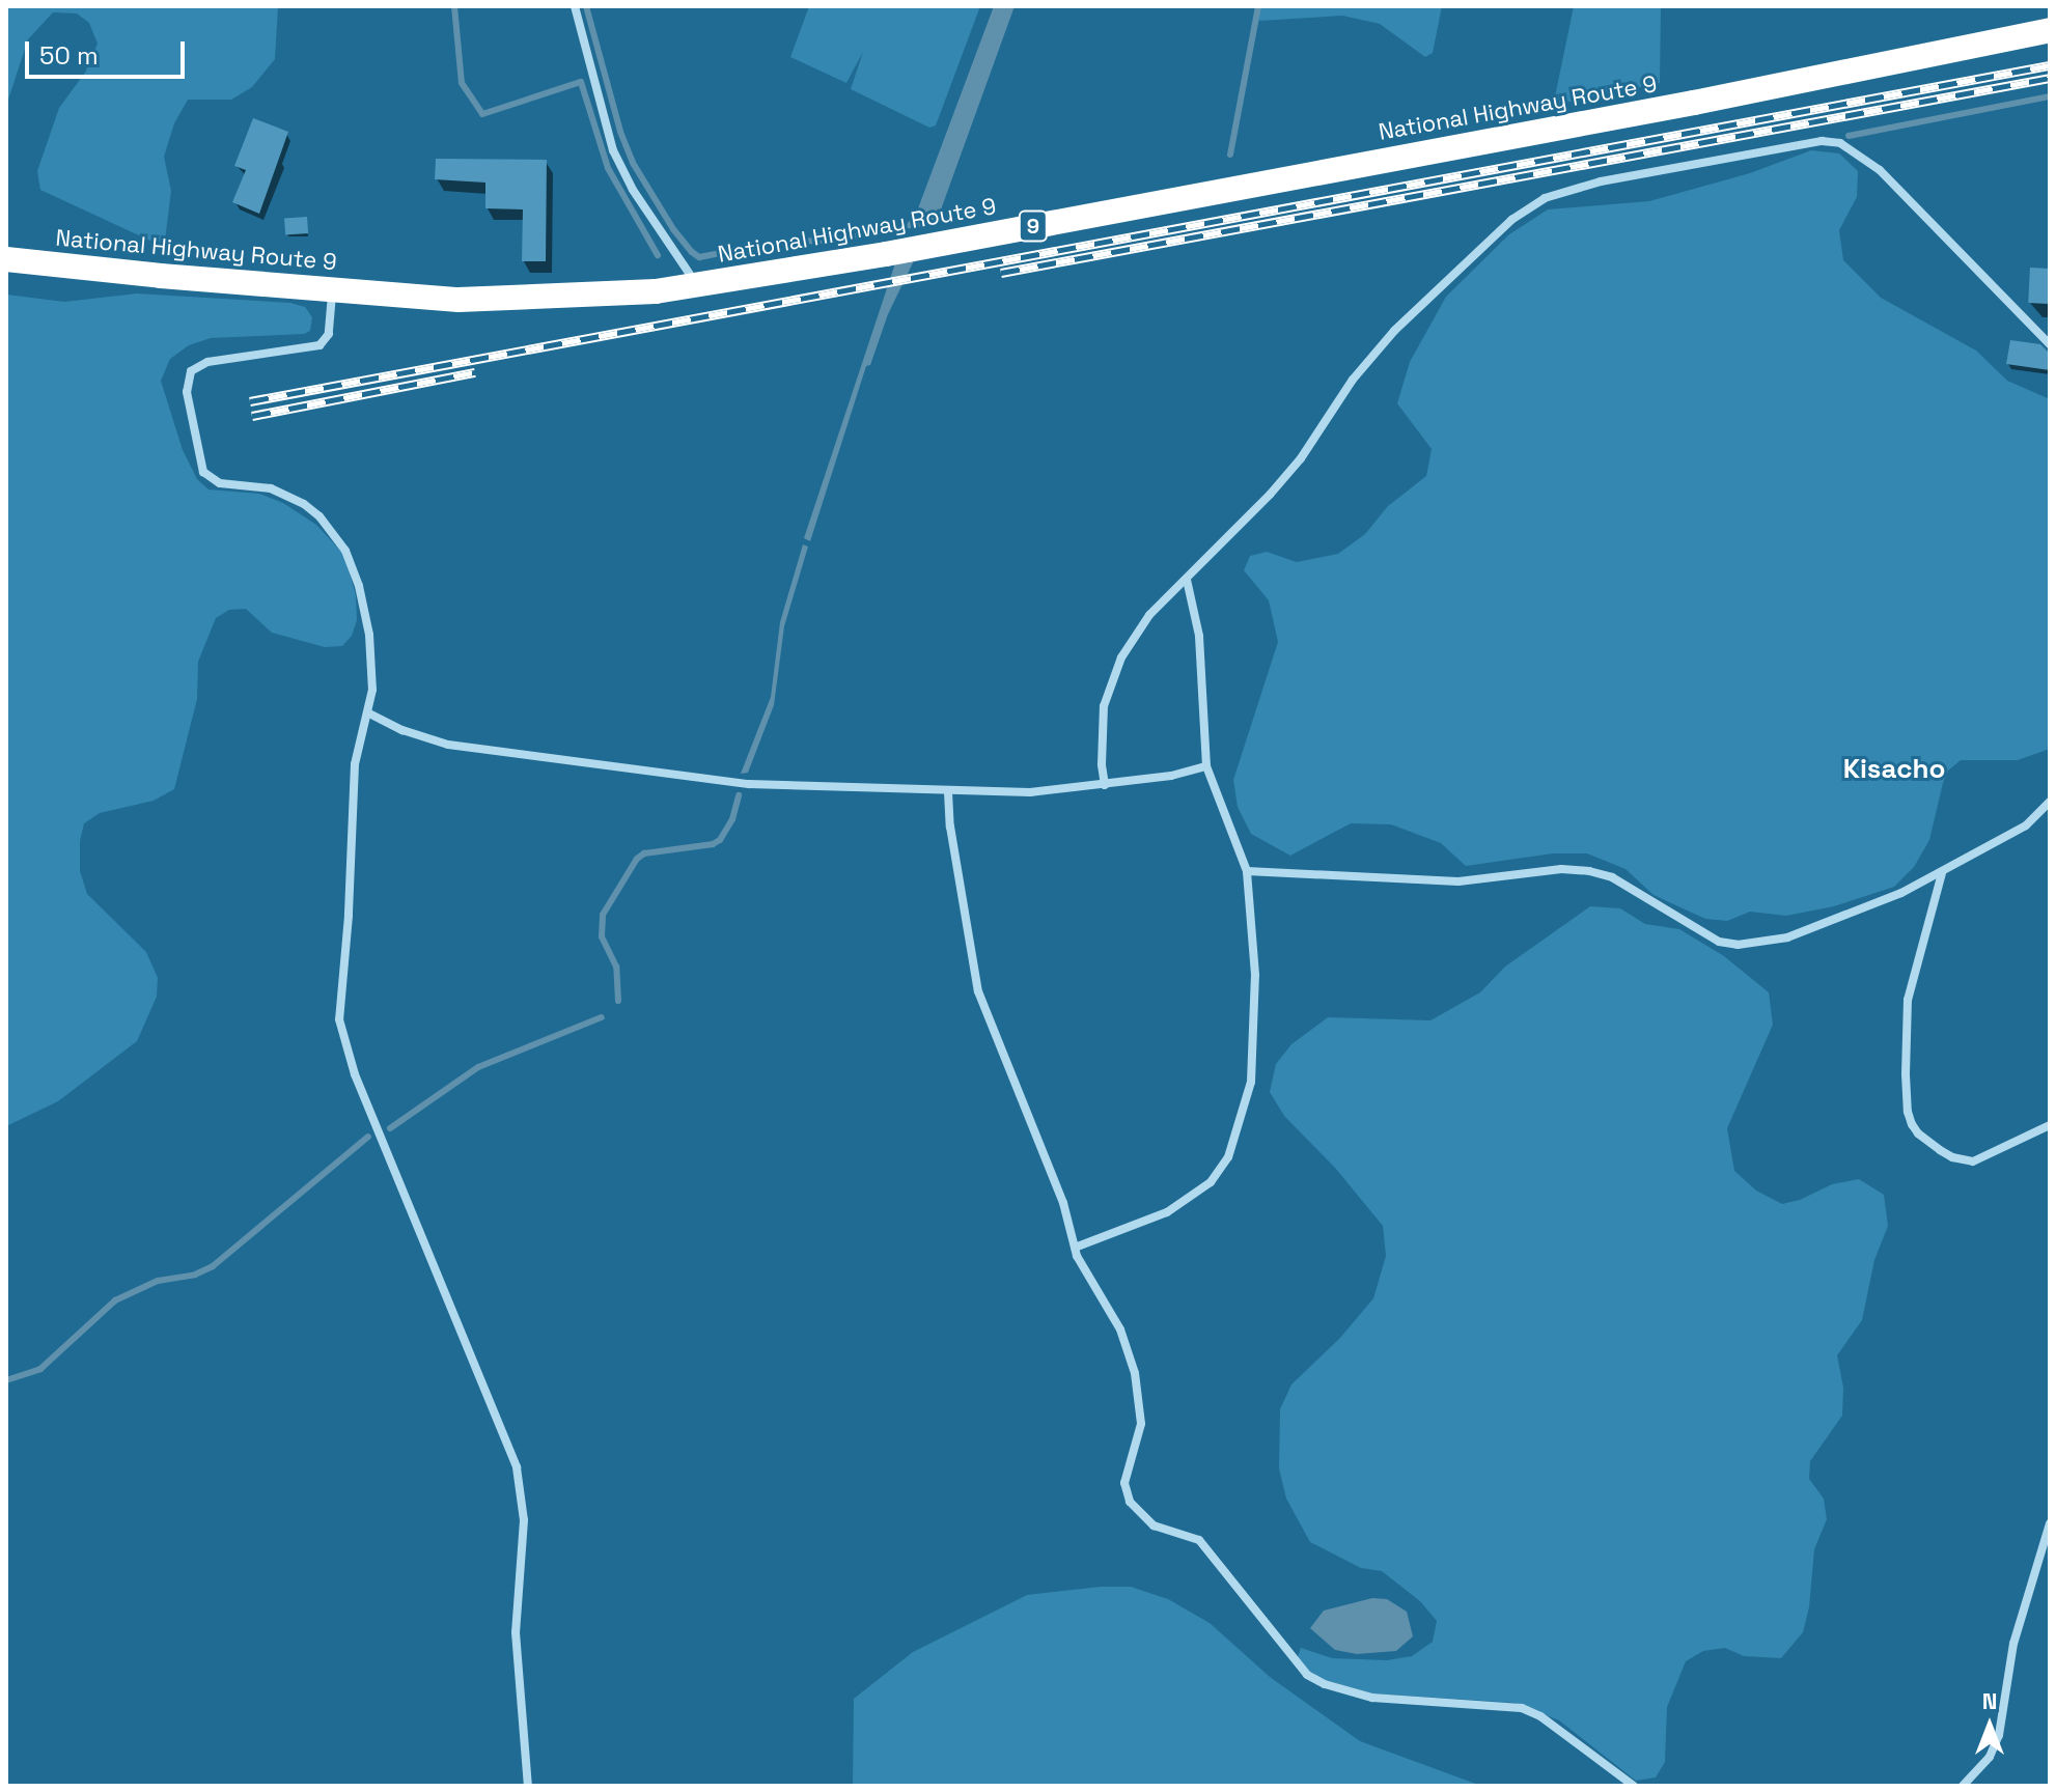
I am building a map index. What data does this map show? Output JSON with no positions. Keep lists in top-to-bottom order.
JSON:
{
  "streets": {
    "highway": ["National Highway Route 9", "9"]
  },
  "districts": ["Kisacho"],
  "scale_bar": "50 m",
  "north": "top"
}
